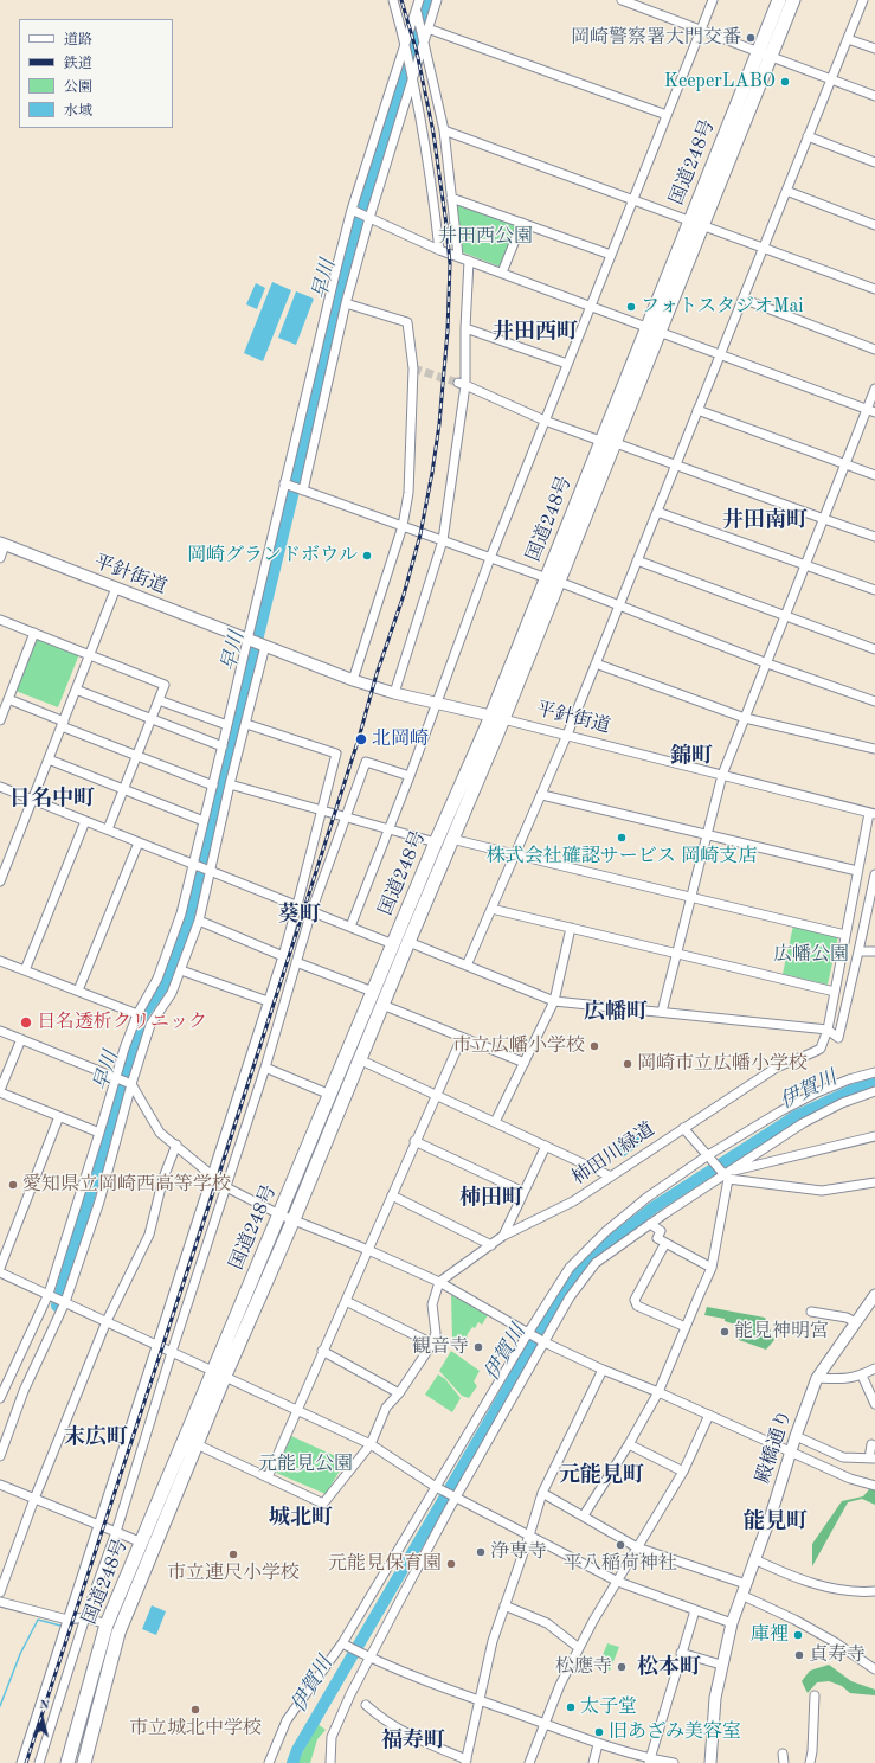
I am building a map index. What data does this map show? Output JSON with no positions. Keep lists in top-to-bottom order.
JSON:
{
  "streets": {
    "highway": ["国道248号"],
    "main road": ["平針街道", "殿橋通り"],
    "street": ["柿田川緑道"]
  },
  "crossings": [
    ["国道248号", "平針街道"],
    ["平針街道", "柿田川緑道"]
  ],
  "districts": [
    "井田西町",
    "井田南町",
    "錦町",
    "日名中町",
    "葵町",
    "広幡町",
    "柿田町",
    "末広町",
    "元能見町",
    "城北町",
    "能見町",
    "松本町",
    "福寿町"
  ],
  "water": ["早川", "伊賀川"],
  "parks": ["井田西公園", "広幡公園", "元能見公園"],
  "places": [
    "岡崎警察署大門交番",
    "KeeperLABO",
    "フォトスタジオMai",
    "岡崎グランドボウル",
    "北岡崎",
    "株式会社確認サービス 岡崎支店",
    "日名透析クリニック",
    "市立広幡小学校",
    "岡崎市立広幡小学校",
    "愛知県立岡崎西高等学校",
    "能見神明宮",
    "観音寺",
    "平八稲荷神社",
    "浄専寺",
    "市立連尺小学校",
    "元能見保育園",
    "庫裡",
    "貞寿寺",
    "松應寺",
    "太子堂",
    "市立城北中学校",
    "旧あざみ美容室"
  ],
  "legend": [
    "道路",
    "鉄道",
    "公園",
    "水域"
  ],
  "north": "top"
}
